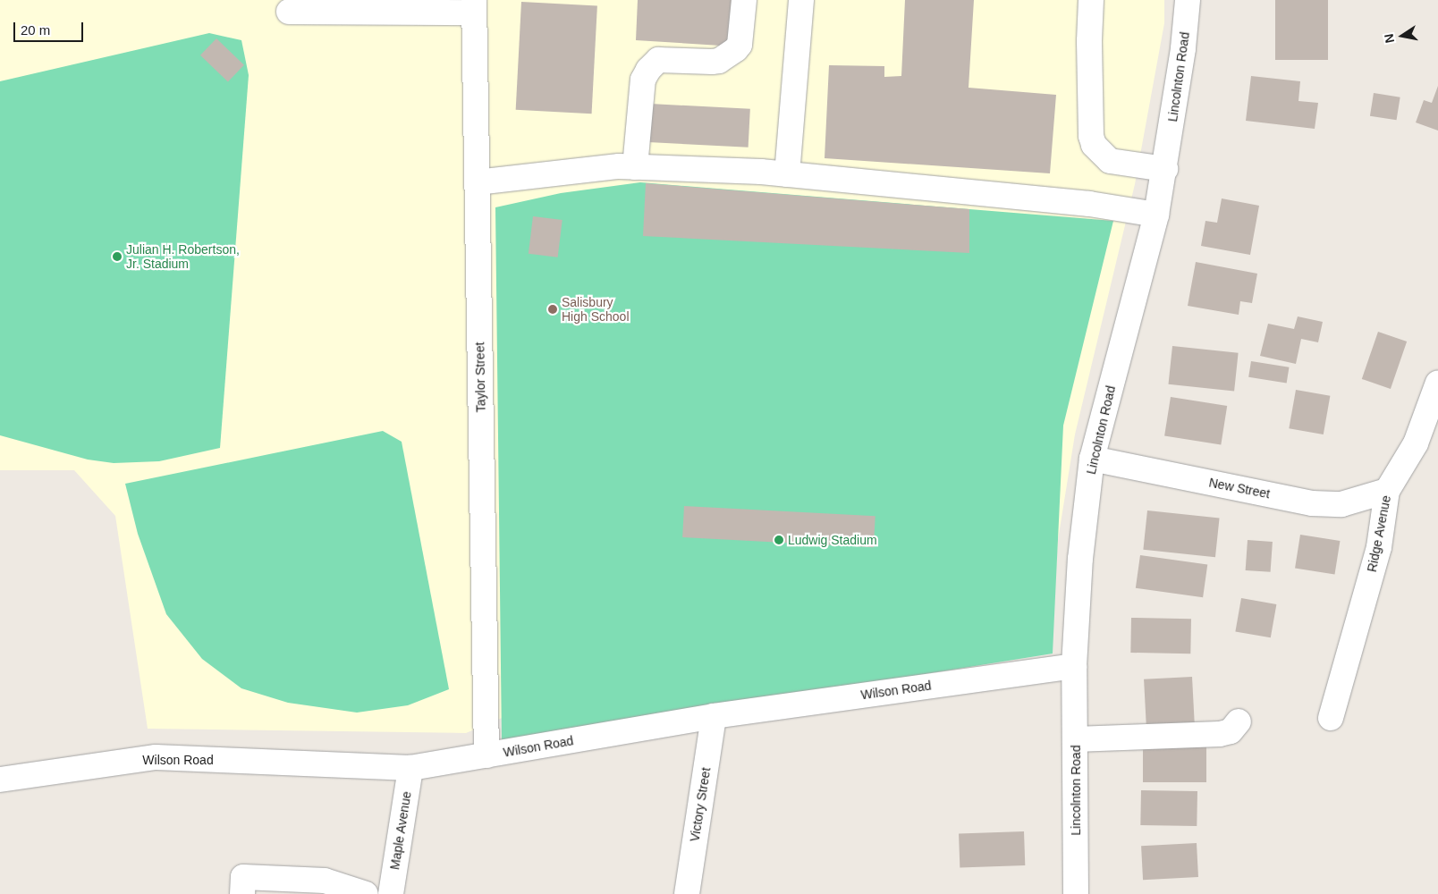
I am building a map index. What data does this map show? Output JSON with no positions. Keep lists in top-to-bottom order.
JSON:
{
  "streets": {
    "street": [
      "Lincolnton Road",
      "Taylor Street",
      "New Street",
      "Ridge Avenue",
      "Wilson Road",
      "Victory Street",
      "Maple Avenue"
    ]
  },
  "crossings": [
    ["Lincolnton Road", "New Street"],
    ["Lincolnton Road", "Wilson Road"],
    ["Taylor Street", "Wilson Road"],
    ["New Street", "Ridge Avenue"],
    ["Wilson Road", "Victory Street"],
    ["Wilson Road", "Maple Avenue"]
  ],
  "places": ["Julian H. Robertson, Jr. Stadium", "Salisbury High School", "Ludwig Stadium"],
  "scale_bar": "20 m",
  "north": "left"
}
